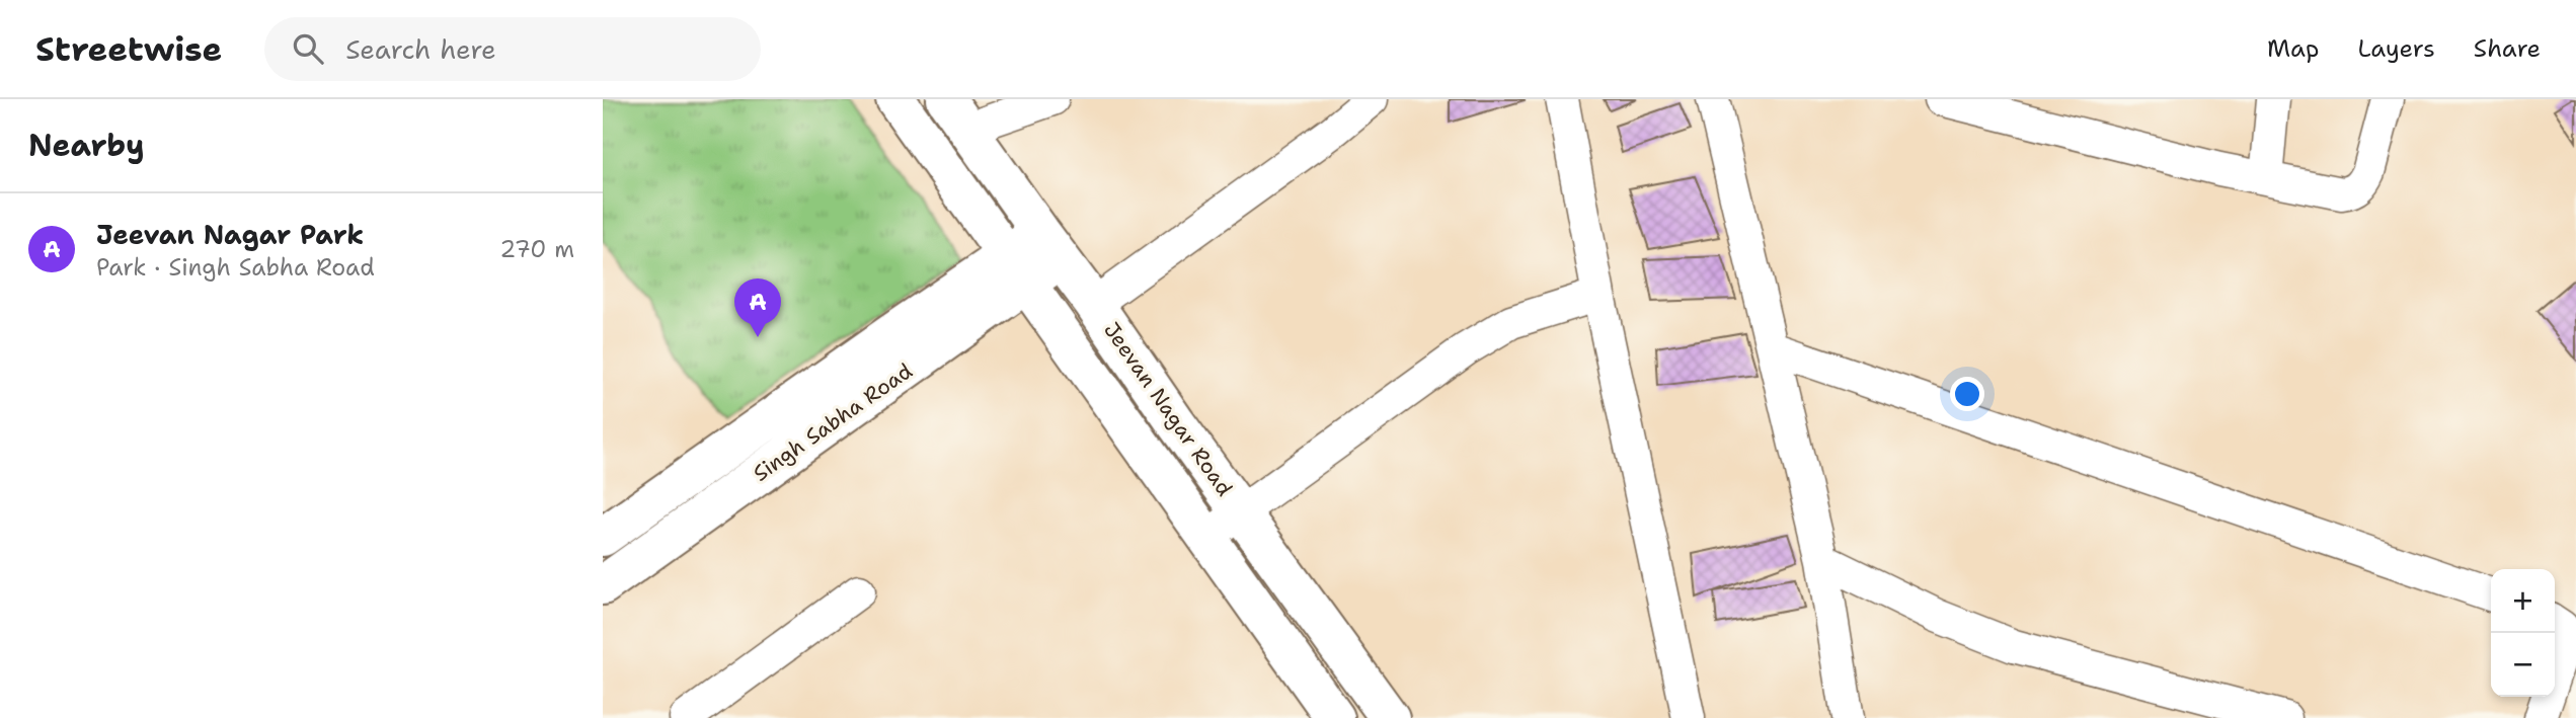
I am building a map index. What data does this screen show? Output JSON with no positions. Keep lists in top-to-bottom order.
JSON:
{
  "streets": {
    "street": ["Jeevan Nagar Road", "Singh Sabha Road"]
  },
  "crossings": [
    ["Jeevan Nagar Road", "Singh Sabha Road"]
  ],
  "page": {
    "header": "Streetwise",
    "search": "Search here",
    "nav": ["Map", "Layers", "Share"],
    "heading": "Nearby",
    "list": [
      {
        "mark": "A",
        "name": "Jeevan Nagar Park",
        "note": "Park · Singh Sabha Road",
        "value": "270 m"
      }
    ],
    "pins": "A",
    "map_buttons": ["+", "−"]
  }
}
